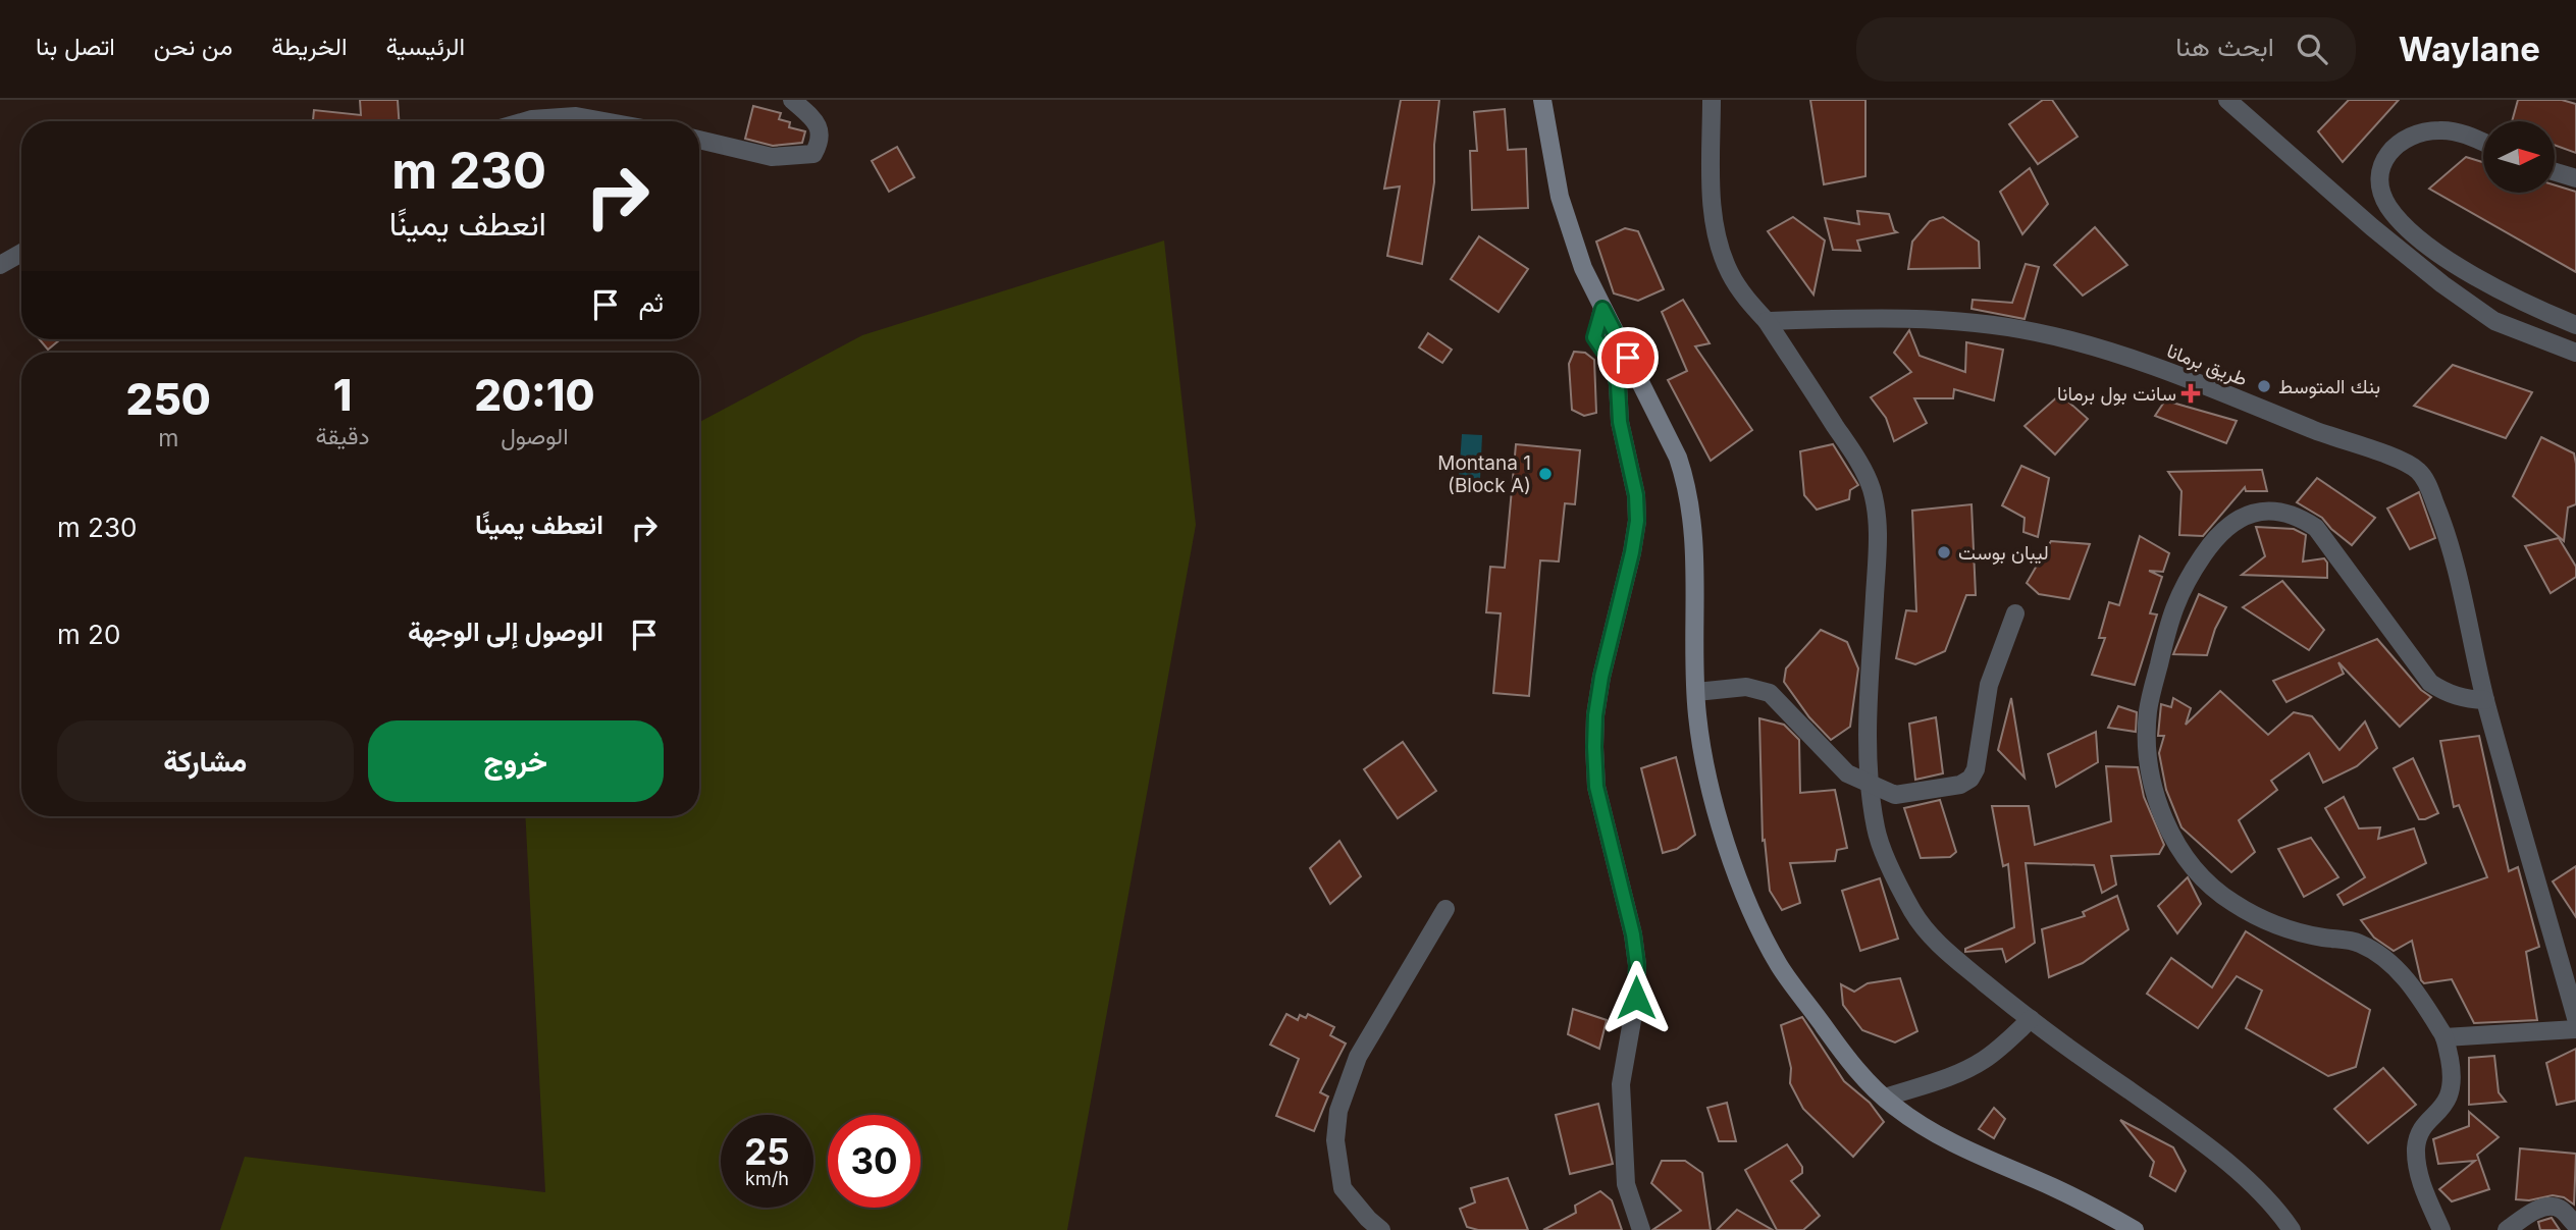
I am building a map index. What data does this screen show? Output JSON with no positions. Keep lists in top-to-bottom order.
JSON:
{
  "streets": {
    "street": ["طريق برمانا"]
  },
  "places": {
    "other": ["بنك المتوسط", "Montana 1 (Block A)", "ليبان بوست"],
    "health": ["سانت بول برمانا"]
  },
  "north": "right",
  "page": {
    "header": "Waylane",
    "search": "ابحث هنا",
    "nav": [
      "الرئيسية",
      "الخريطة",
      "من نحن",
      "اتصل بنا"
    ],
    "turn": ["230 m", "انعطف يمينًا"],
    "then": "ثم",
    "eta": [
      "20:10",
      "الوصول",
      "1",
      "دقيقة",
      "250",
      "m"
    ],
    "list": [
      {
        "name": "انعطف يمينًا",
        "value": "230 m"
      },
      {
        "name": "الوصول إلى الوجهة",
        "value": "20 m"
      }
    ],
    "buttons": ["خروج", "مشاركة"],
    "speed": "25 km/h",
    "limit": "30"
  }
}
